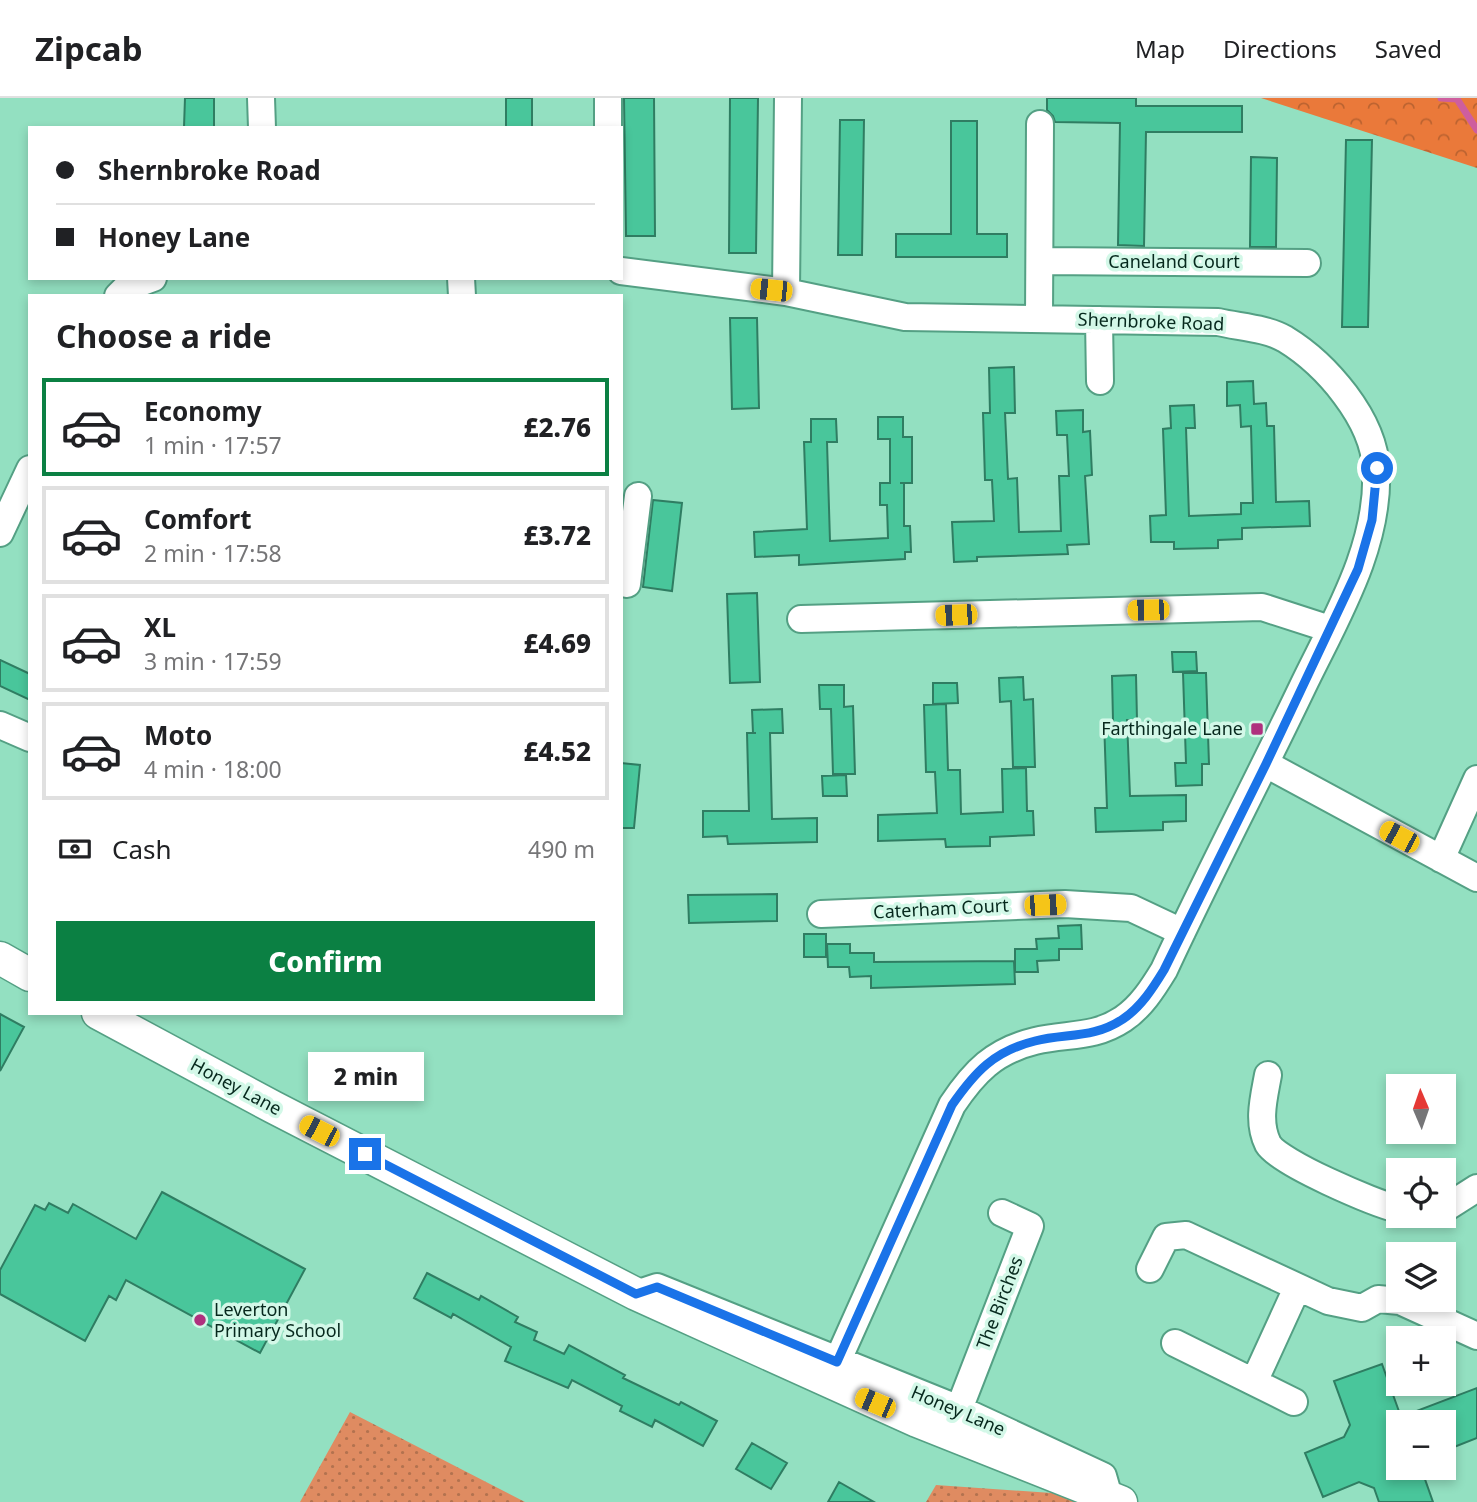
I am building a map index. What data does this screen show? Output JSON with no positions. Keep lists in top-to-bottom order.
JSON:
{
  "streets": {
    "street": [
      "Caneland Court",
      "Shernbroke Road",
      "Caterham Court",
      "Honey Lane",
      "The Birches"
    ]
  },
  "crossings": [
    ["Shernbroke Road", "Caterham Court"],
    ["Shernbroke Road", "Honey Lane"],
    ["Honey Lane", "The Birches"]
  ],
  "places": {
    "transit": ["Farthingale Lane"],
    "other": ["Leverton Primary School"]
  },
  "north": "top",
  "page": {
    "header": "Zipcab",
    "nav": ["Map", "Directions", "Saved"],
    "banner": ["Shernbroke Road", "Honey Lane"],
    "heading": "Choose a ride",
    "list": [
      {
        "name": "Economy",
        "note": "1 min · 17:57",
        "value": "£2.76"
      },
      {
        "name": "Comfort",
        "note": "2 min · 17:58",
        "value": "£3.72"
      },
      {
        "name": "XL",
        "note": "3 min · 17:59",
        "value": "£4.69"
      },
      {
        "name": "Moto",
        "note": "4 min · 18:00",
        "value": "£4.52"
      }
    ],
    "pay": ["Cash", "490 m"],
    "buttons": "Confirm",
    "bubble": "2 min",
    "map_buttons": ["+", "−"]
  }
}
